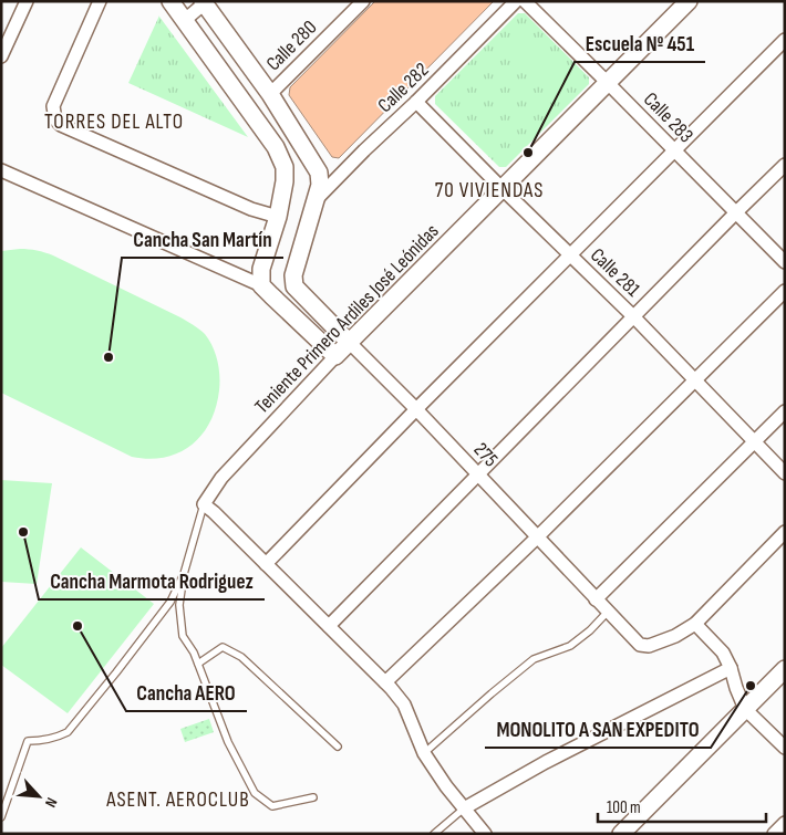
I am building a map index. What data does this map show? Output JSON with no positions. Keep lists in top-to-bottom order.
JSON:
{
  "streets": {
    "street": [
      "Calle 280",
      "Calle 282",
      "Calle 283",
      "Calle 281",
      "Teniente Primero Ardiles José Leónidas",
      "275"
    ]
  },
  "crossings": [
    ["Calle 282", "Calle 281"],
    ["Calle 282", "275"],
    ["Calle 283", "Teniente Primero Ardiles José Leónidas"],
    ["Calle 281", "Teniente Primero Ardiles José Leónidas"],
    ["Teniente Primero Ardiles José Leónidas", "275"]
  ],
  "districts": ["TORRES DEL ALTO", "70 VIVIENDAS", "ASENT. AEROCLUB"],
  "places": [
    "Escuela Nº 451",
    "Cancha San Martín",
    "Cancha Marmota Rodriguez",
    "Cancha AERO",
    "MONOLITO A SAN EXPEDITO"
  ],
  "scale_bar": "100 m",
  "north": "bottom right"
}
